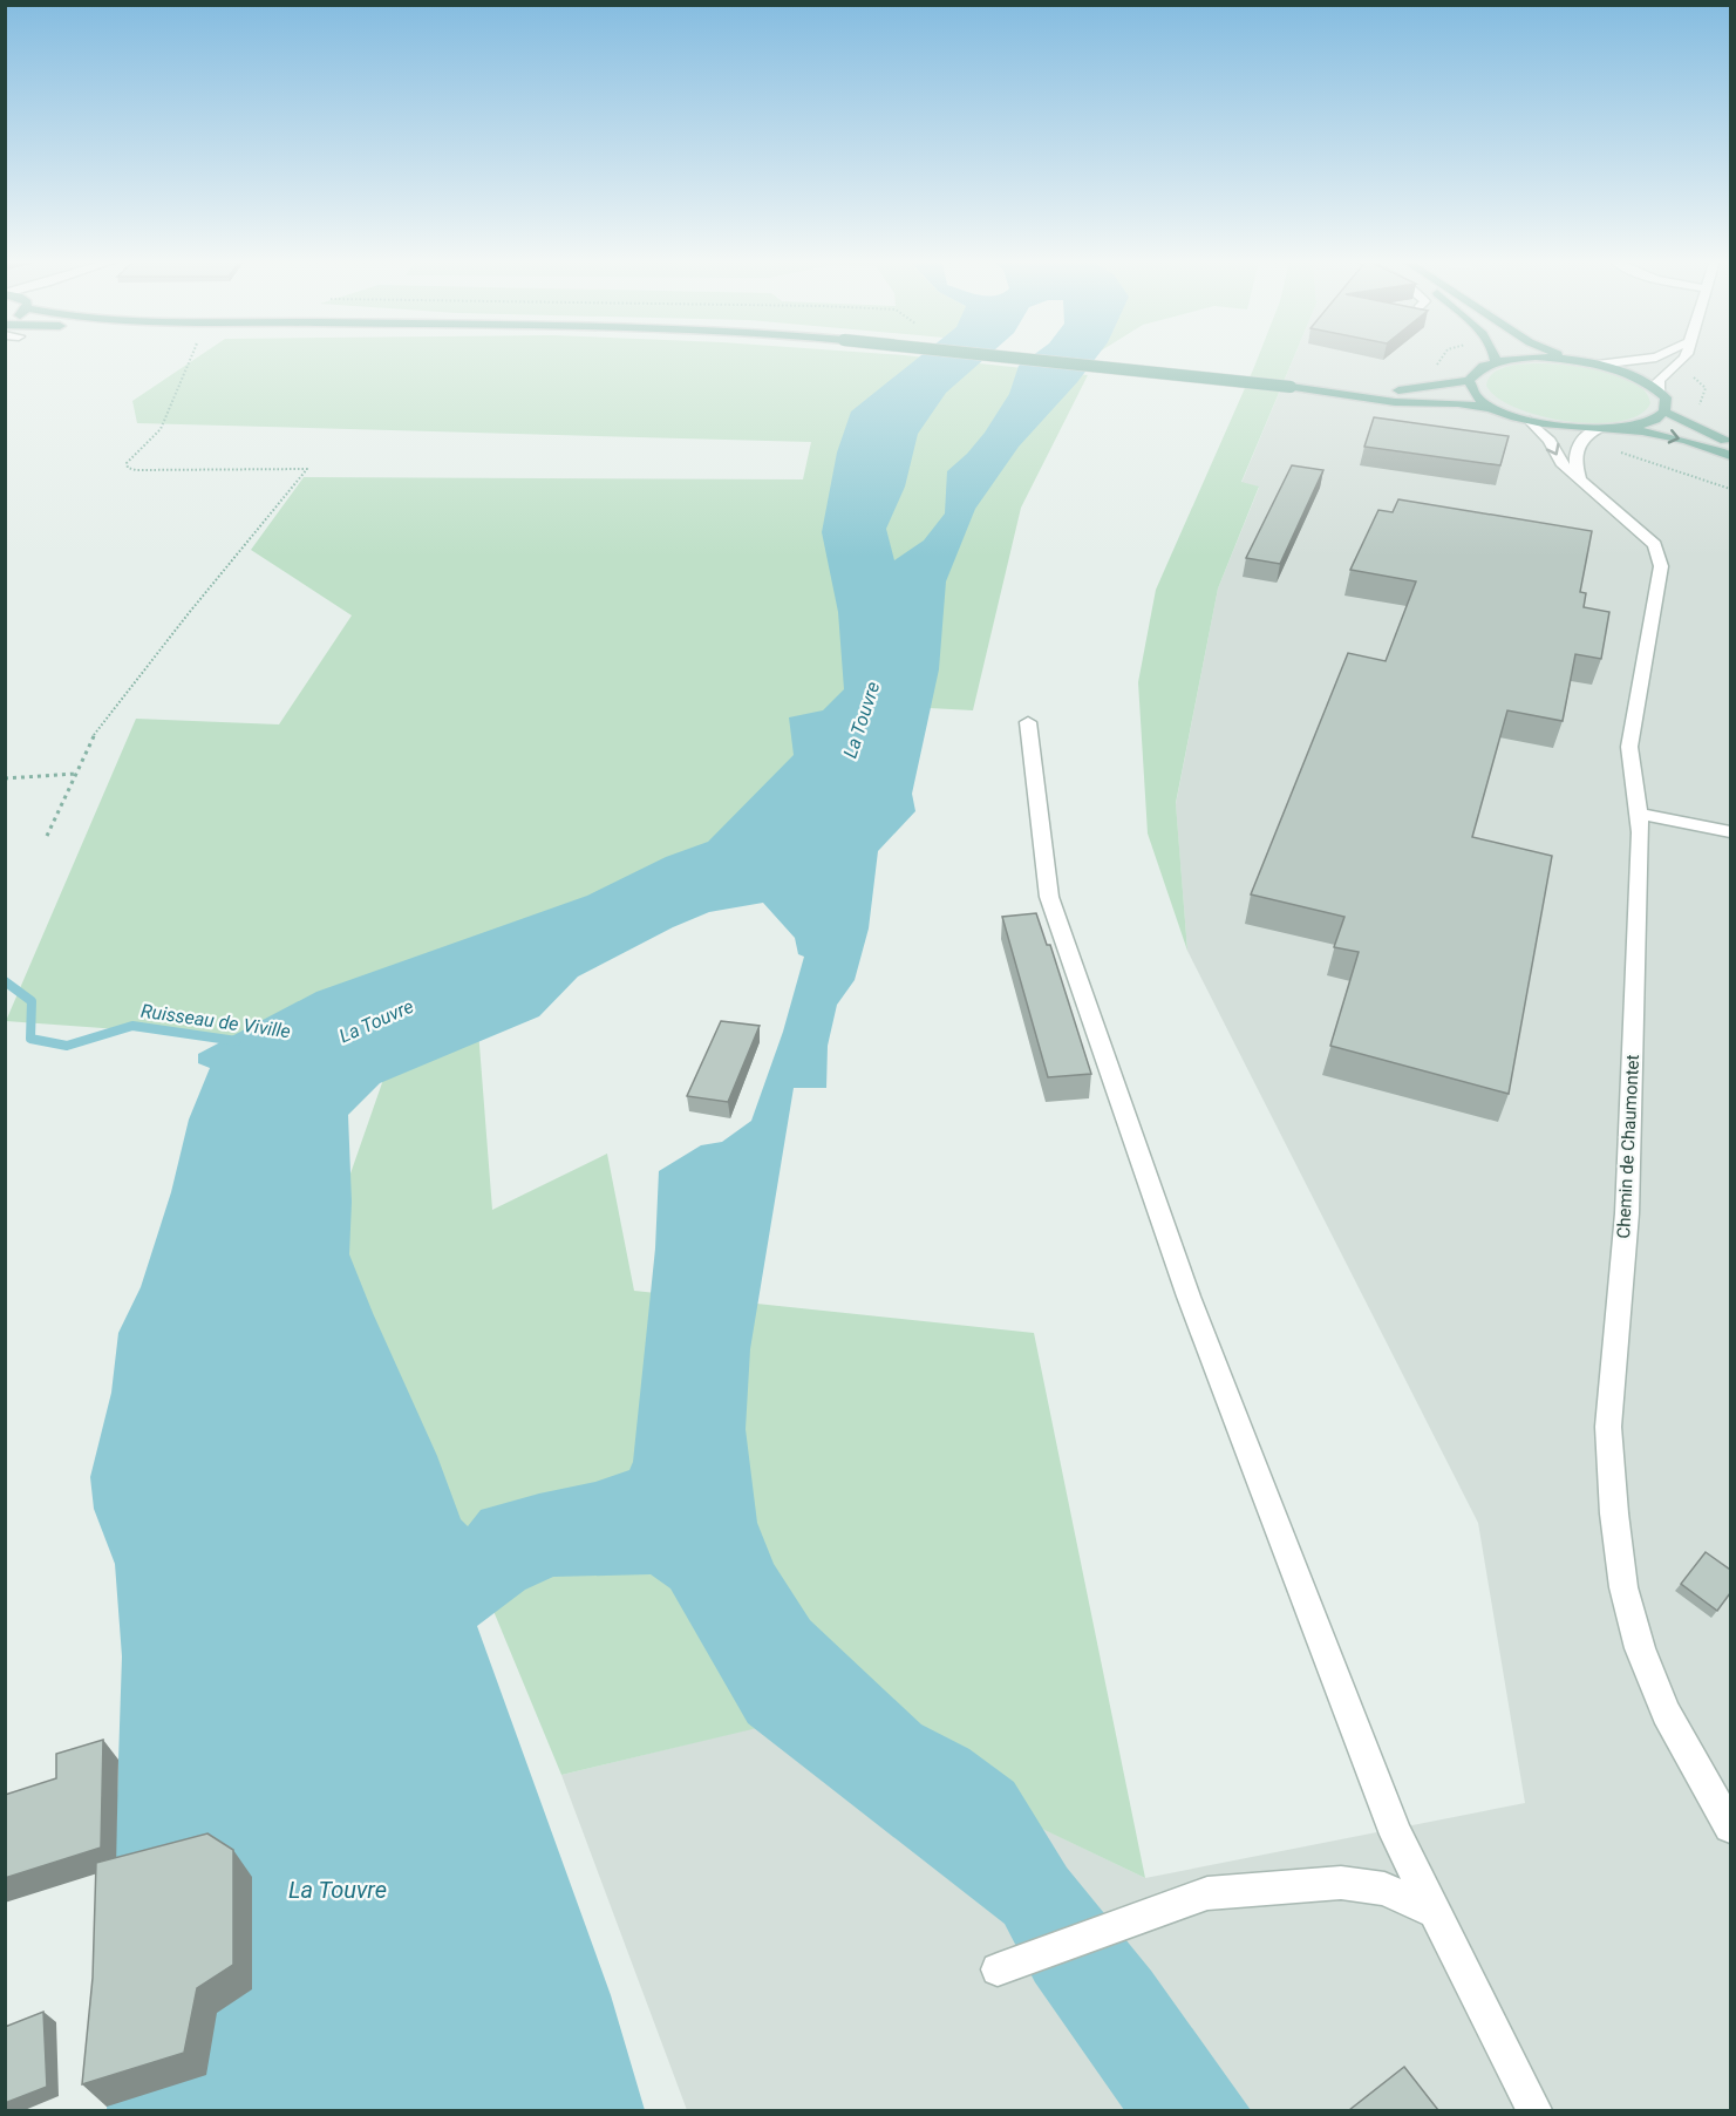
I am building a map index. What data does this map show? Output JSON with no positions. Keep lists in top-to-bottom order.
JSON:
{
  "streets": {
    "street": ["Chemin de Chaumontet"]
  },
  "water": ["La Touvre", "Ruisseau de Viville"]
}
